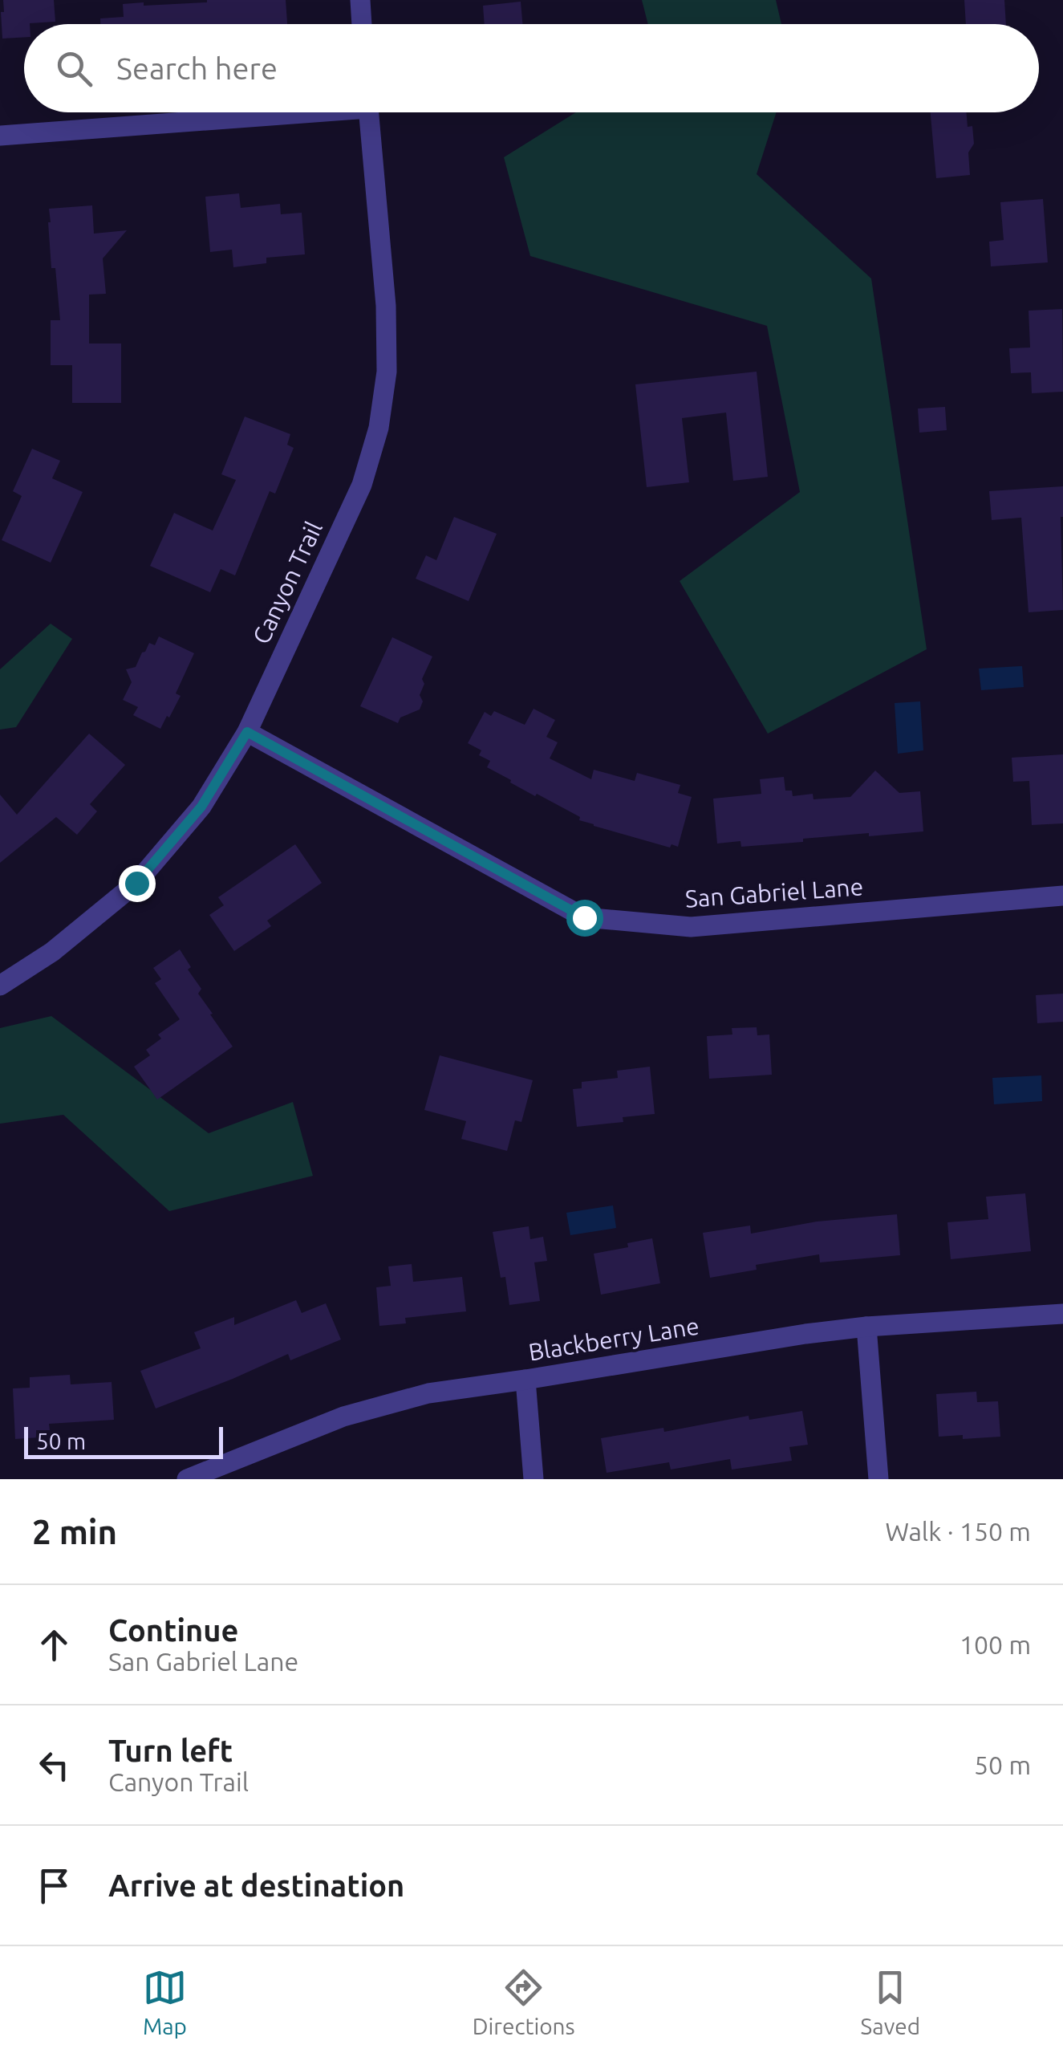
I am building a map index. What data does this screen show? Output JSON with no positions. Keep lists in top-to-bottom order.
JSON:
{
  "streets": {
    "street": ["Canyon Trail", "San Gabriel Lane", "Blackberry Lane"]
  },
  "crossings": [
    ["Canyon Trail", "San Gabriel Lane"]
  ],
  "scale_bar": "50 m",
  "page": {
    "search": "Search here",
    "scale": "50 m",
    "heading": ["2 min", "Walk · 150 m"],
    "list": [
      ["Continue", "San Gabriel Lane", "100 m"],
      ["Turn left", "Canyon Trail", "50 m"],
      "Arrive at destination"
    ],
    "nav": ["Map", "Directions", "Saved"]
  }
}
